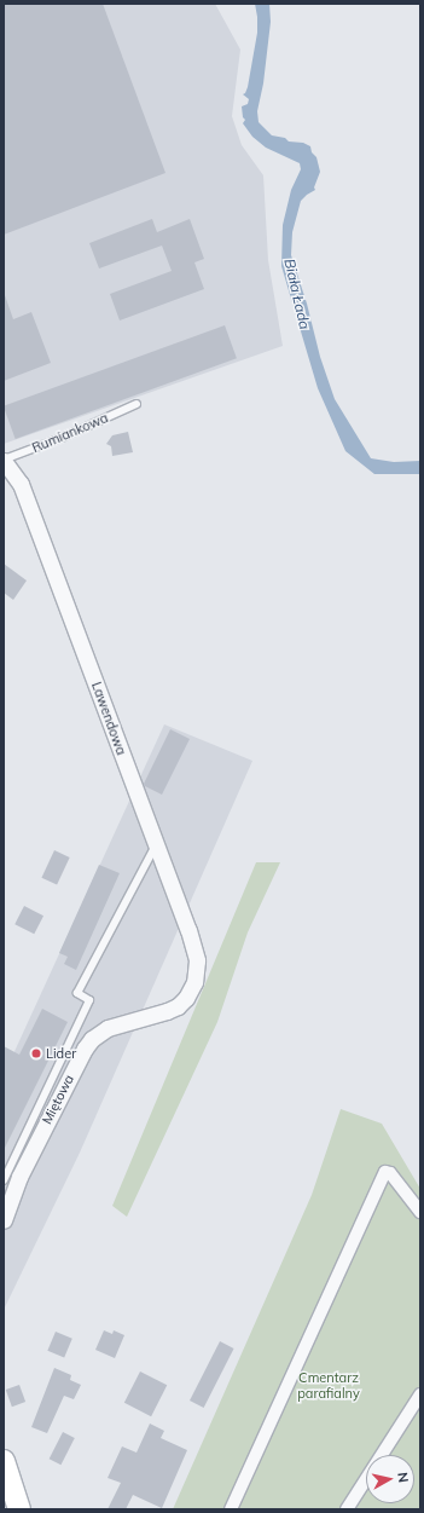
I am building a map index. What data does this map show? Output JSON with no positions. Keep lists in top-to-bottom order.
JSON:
{
  "streets": {
    "street": ["Lawendowa", "Miętowa"],
    "lane": ["Rumiankowa"]
  },
  "crossings": [
    ["Rumiankowa", "Lawendowa"],
    ["Lawendowa", "Miętowa"]
  ],
  "water": ["Biała Łada"],
  "parks": ["Cmentarz parafialny"],
  "places": ["Lider"],
  "north": "right"
}
